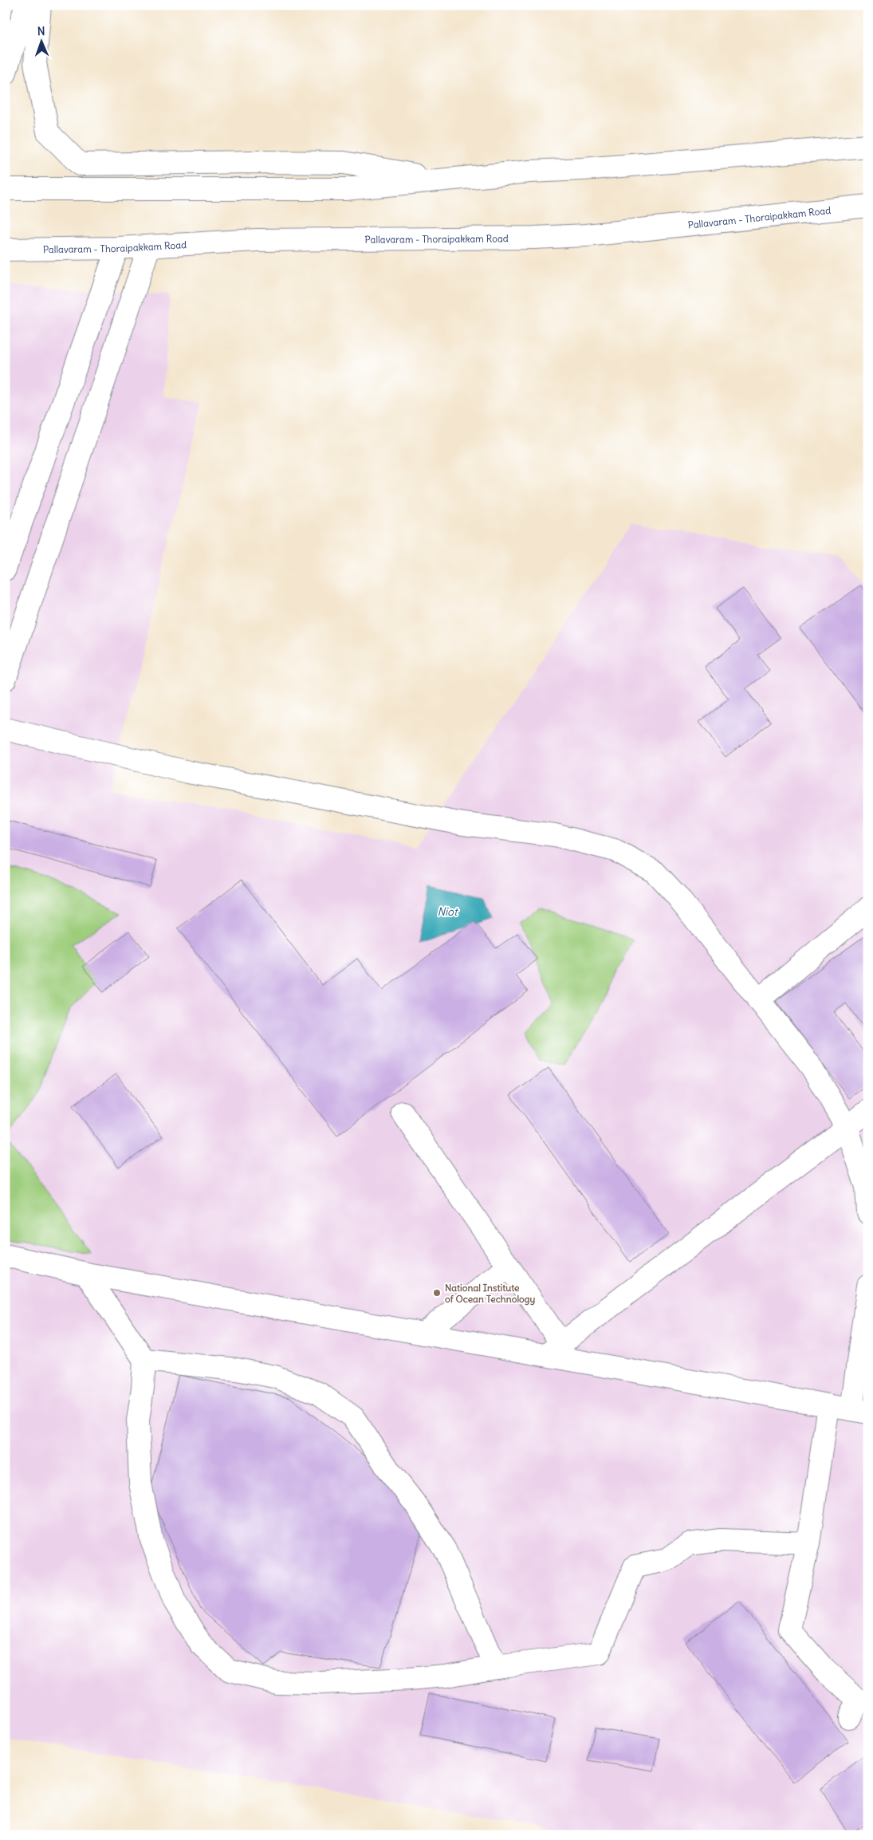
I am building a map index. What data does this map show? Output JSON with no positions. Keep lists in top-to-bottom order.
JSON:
{
  "streets": {
    "main road": ["Pallavaram - Thoraipakkam Road"]
  },
  "water": ["Niot"],
  "places": ["National Institute of Ocean Technology"],
  "north": "top"
}
